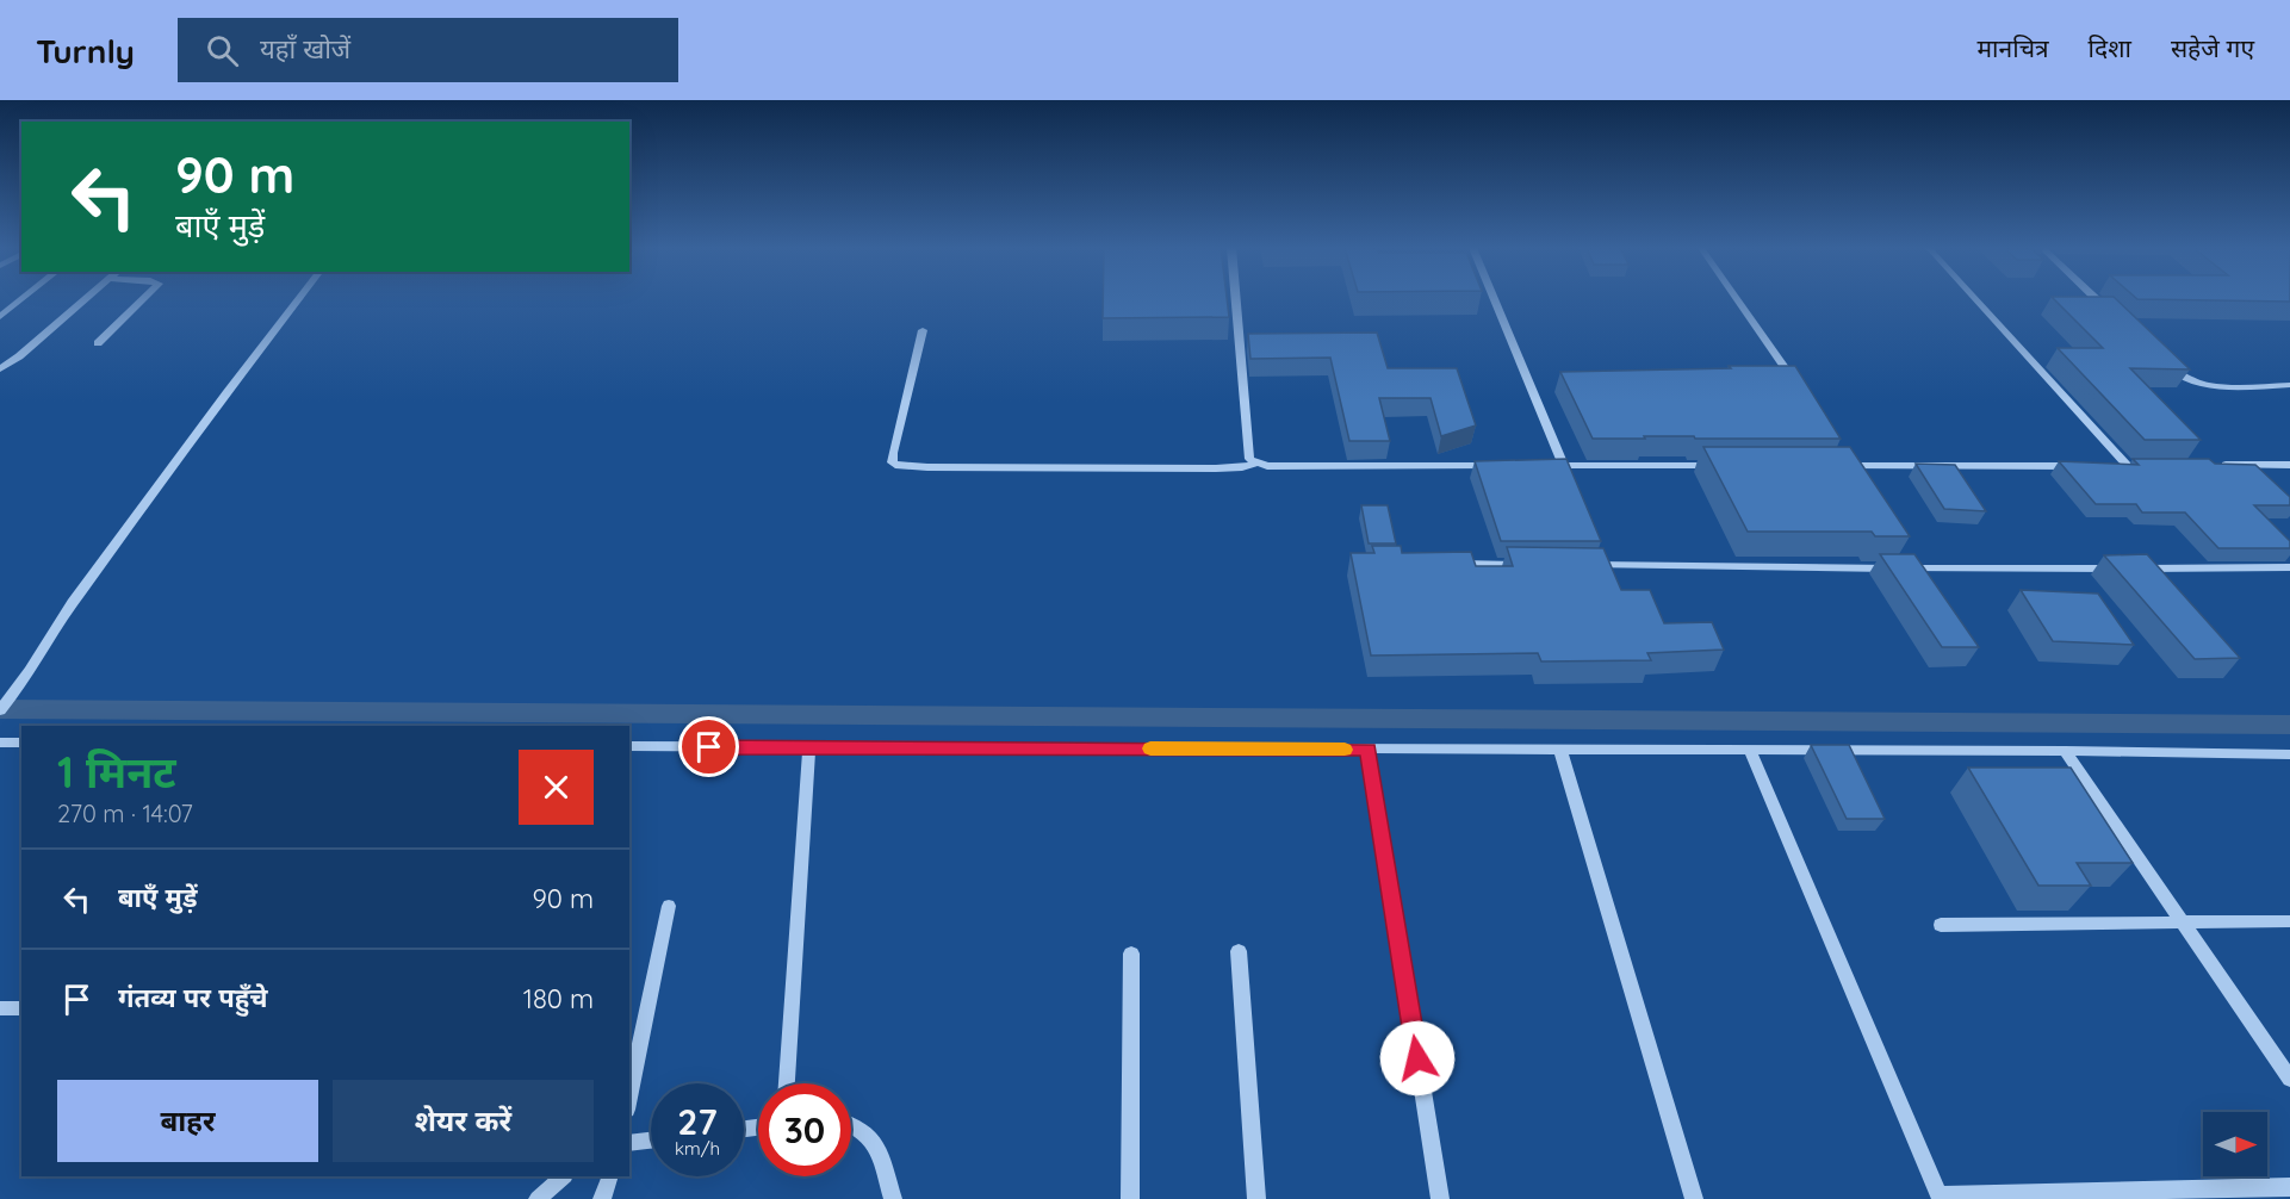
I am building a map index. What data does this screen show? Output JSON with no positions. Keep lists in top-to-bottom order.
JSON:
{
  "north": "right",
  "page": {
    "header": "Turnly",
    "search": "यहाँ खोजें",
    "nav": ["मानचित्र", "दिशा", "सहेजे गए"],
    "turn": ["90 m", "बाएँ मुड़ें"],
    "heading": ["1 मिनट", "270 m · 14:07"],
    "list": [
      {
        "name": "बाएँ मुड़ें",
        "value": "90 m"
      },
      {
        "name": "गंतव्य पर पहुँचे",
        "value": "180 m"
      }
    ],
    "buttons": ["बाहर", "शेयर करें"],
    "speed": "27 km/h",
    "limit": "30"
  }
}
